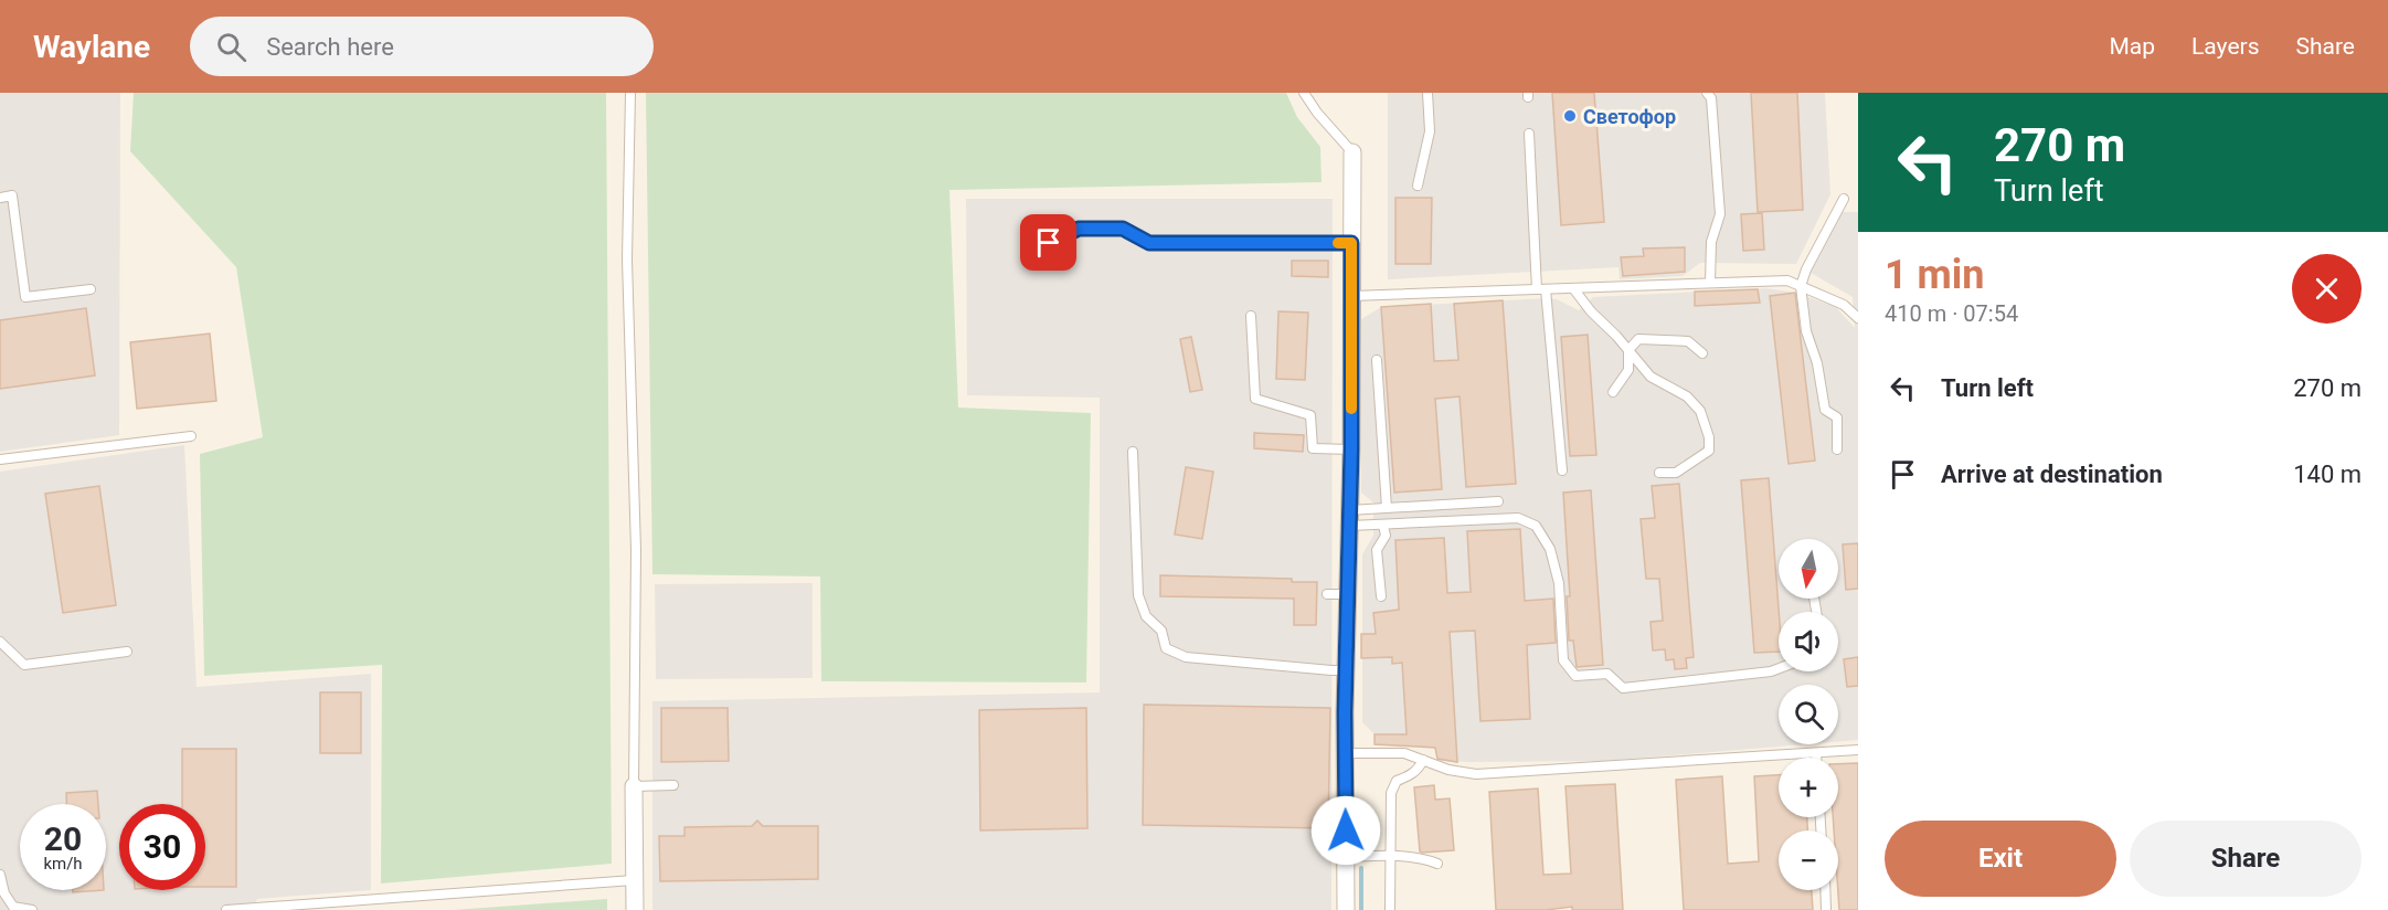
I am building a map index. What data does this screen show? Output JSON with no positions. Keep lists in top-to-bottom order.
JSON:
{
  "places": ["Светофор"],
  "north": "bottom",
  "page": {
    "header": "Waylane",
    "search": "Search here",
    "nav": ["Map", "Layers", "Share"],
    "turn": ["270 m", "Turn left"],
    "heading": ["1 min", "410 m · 07:54"],
    "list": [
      {
        "name": "Turn left",
        "value": "270 m"
      },
      {
        "name": "Arrive at destination",
        "value": "140 m"
      }
    ],
    "map_buttons": ["+", "−"],
    "speed": "20 km/h",
    "limit": "30",
    "buttons": ["Exit", "Share"]
  }
}
